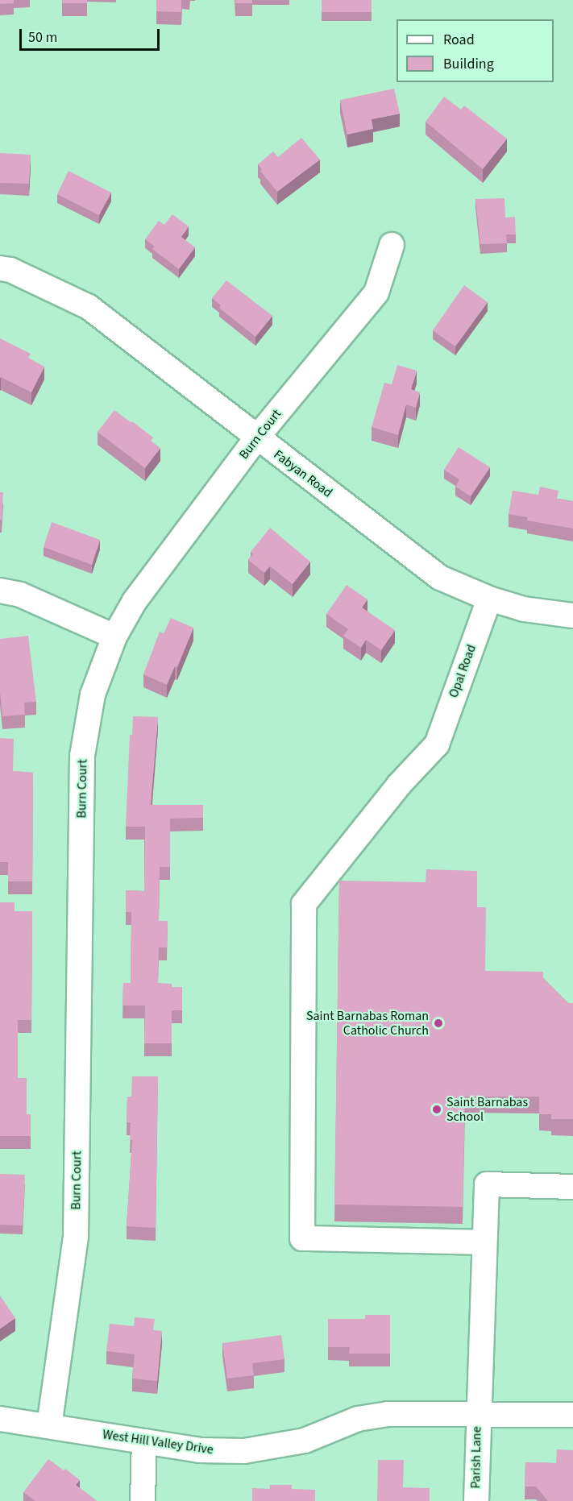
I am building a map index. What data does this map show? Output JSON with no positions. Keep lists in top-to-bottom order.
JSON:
{
  "streets": {
    "street": [
      "Burn Court",
      "Fabyan Road",
      "Opal Road",
      "West Hill Valley Drive",
      "Parish Lane"
    ]
  },
  "crossings": [
    ["Burn Court", "Fabyan Road"],
    ["Burn Court", "West Hill Valley Drive"],
    ["Fabyan Road", "Opal Road"],
    ["Opal Road", "Parish Lane"],
    ["West Hill Valley Drive", "Parish Lane"]
  ],
  "places": ["Saint Barnabas Roman Catholic Church", "Saint Barnabas School"],
  "legend": ["Road", "Building"],
  "scale_bar": "50 m"
}
